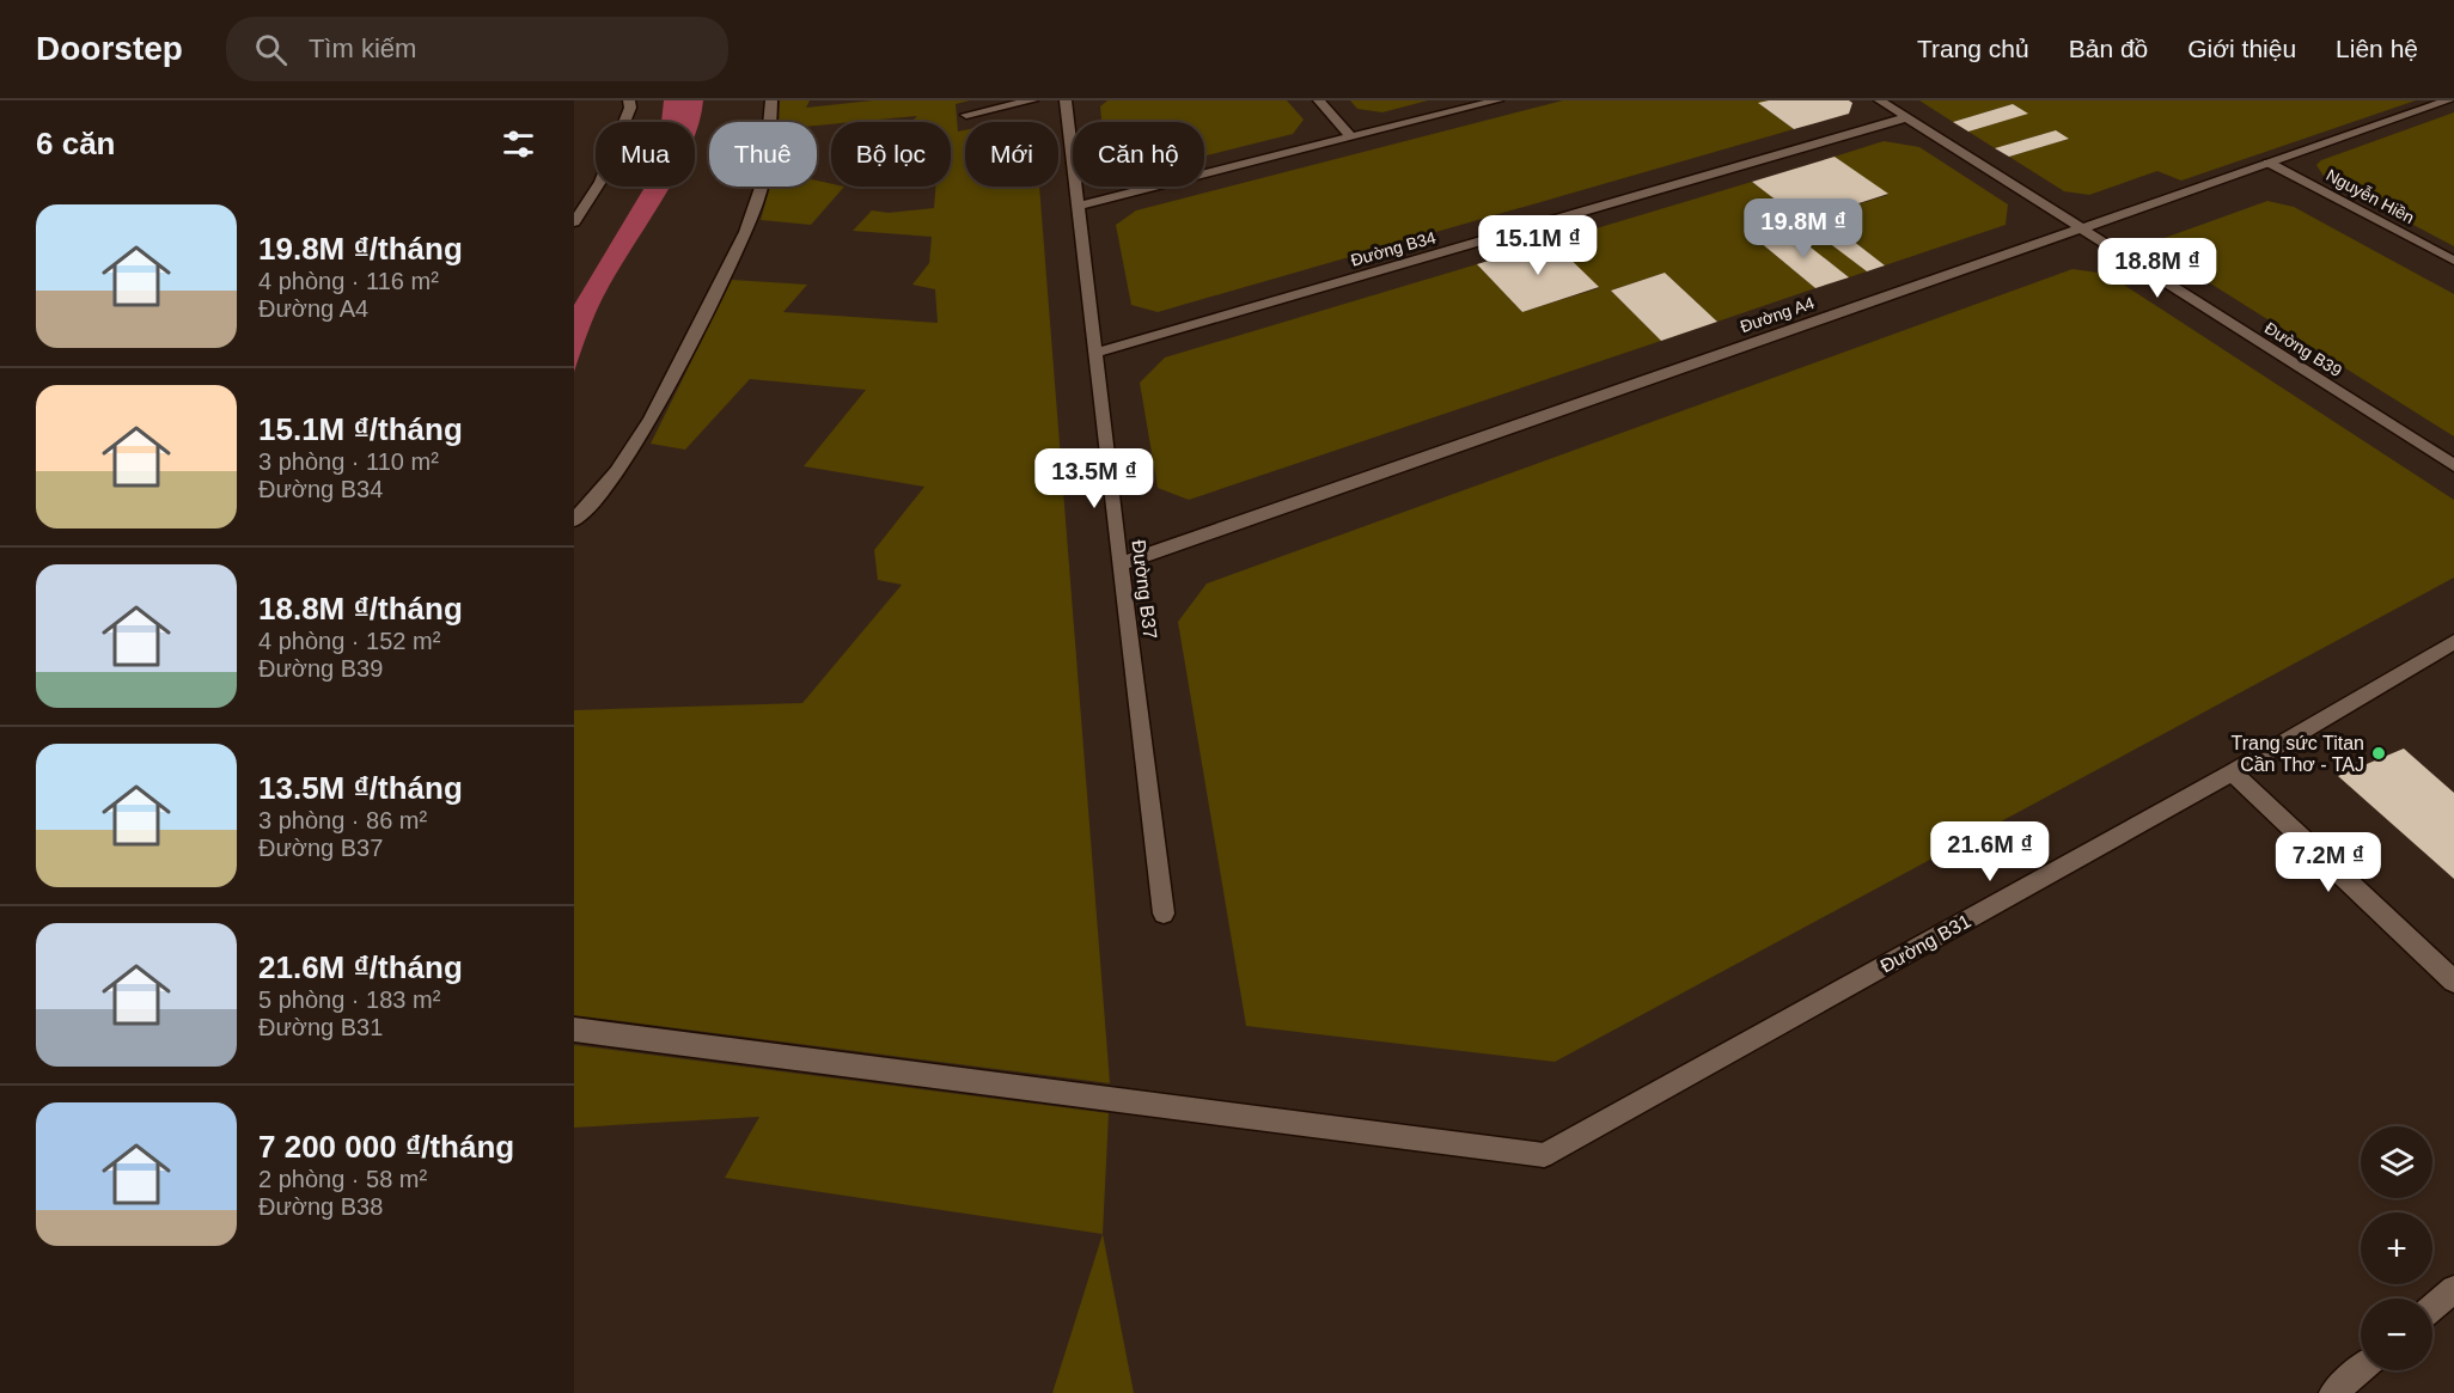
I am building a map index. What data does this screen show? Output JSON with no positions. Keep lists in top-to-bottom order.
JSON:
{
  "streets": {
    "street": [
      "Nguyễn Hiền",
      "Đường B34",
      "Đường A4",
      "Đường B39",
      "Đường B37",
      "Đường B31"
    ]
  },
  "crossings": [
    ["Nguyễn Hiền", "Đường A4"],
    ["Đường B34", "Đường B39"],
    ["Đường B34", "Đường B37"],
    ["Đường A4", "Đường B39"],
    ["Đường A4", "Đường B37"]
  ],
  "places": ["Trang sức Titan Cần Thơ - TAJ"],
  "page": {
    "header": "Doorstep",
    "search": "Tìm kiếm",
    "nav": [
      "Trang chủ",
      "Bản đồ",
      "Giới thiệu",
      "Liên hệ"
    ],
    "heading": "6 căn",
    "chip": [
      "Mua",
      "Thuê",
      "Bộ lọc",
      "Mới",
      "Căn hộ"
    ],
    "list": [
      {
        "name": "19.8M ₫/tháng",
        "note": "4 phòng · 116 m² · Đường A4"
      },
      {
        "name": "15.1M ₫/tháng",
        "note": "3 phòng · 110 m² · Đường B34"
      },
      {
        "name": "18.8M ₫/tháng",
        "note": "4 phòng · 152 m² · Đường B39"
      },
      {
        "name": "13.5M ₫/tháng",
        "note": "3 phòng · 86 m² · Đường B37"
      },
      {
        "name": "21.6M ₫/tháng",
        "note": "5 phòng · 183 m² · Đường B31"
      },
      {
        "name": "7 200 000 ₫/tháng",
        "note": "2 phòng · 58 m² · Đường B38"
      }
    ],
    "price": [
      "19.8M ₫",
      "15.1M ₫",
      "18.8M ₫",
      "13.5M ₫",
      "21.6M ₫",
      "7.2M ₫"
    ],
    "map_buttons": ["+", "−"]
  }
}
